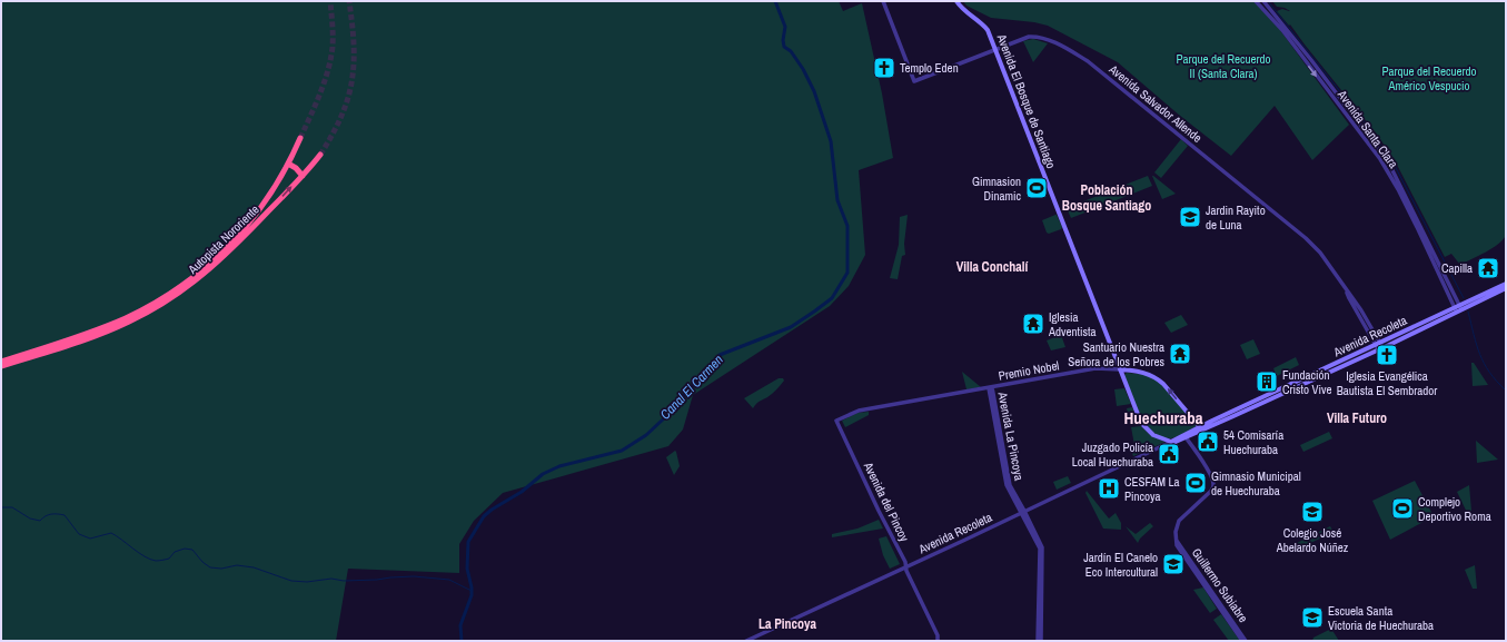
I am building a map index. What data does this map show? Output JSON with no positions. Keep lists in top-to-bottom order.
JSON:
{
  "streets": {
    "highway": ["Autopista Nororiente"],
    "main road": ["Avenida El Bosque de Santiago", "Avenida Recoleta", "Premio Nobel"],
    "street": [
      "Avenida Salvador Allende",
      "Avenida Santa Clara",
      "Avenida La Pincoya",
      "Avenida del Pincoy",
      "Guillermo Subiabre"
    ]
  },
  "crossings": [
    ["Avenida El Bosque de Santiago", "Avenida Salvador Allende"],
    ["Avenida El Bosque de Santiago", "Avenida Recoleta"],
    ["Avenida El Bosque de Santiago", "Premio Nobel"],
    ["Avenida Salvador Allende", "Avenida Recoleta"],
    ["Avenida Santa Clara", "Avenida Recoleta"],
    ["Avenida Recoleta", "Premio Nobel"],
    ["Avenida Recoleta", "Avenida La Pincoya"],
    ["Avenida Recoleta", "Avenida del Pincoy"],
    ["Avenida Recoleta", "Guillermo Subiabre"],
    ["Premio Nobel", "Avenida La Pincoya"],
    ["Premio Nobel", "Avenida del Pincoy"]
  ],
  "districts": [
    "Población Bosque Santiago",
    "Villa Conchalí",
    "Huechuraba",
    "Villa Futuro",
    "La Pincoya"
  ],
  "water": ["Canal El Carmen"],
  "parks": ["Parque del Recuerdo II (Santa Clara)", "Parque del Recuerdo Américo Vespucio"],
  "places": {
    "church": ["Templo Eden", "Iglesia Evangélica Bautista El Sembrador"],
    "sports": ["Gimnasion Dinamic", "Gimnasio Municipal de Huechuraba", "Complejo Deportivo Roma"],
    "school or university": [
      "Jardin Rayito de Luna",
      "Colegio José Abelardo Núñez",
      "Jardín El Canelo Eco Intercultural",
      "Escuela Santa Victoria de Huechuraba"
    ],
    "temple": ["Capilla", "Iglesia Adventista", "Santuario Nuestra Señora de los Pobres"],
    "building": ["Fundación Cristo Vive"],
    "public building": ["54 Comisaría Huechuraba", "Juzgado Policía Local Huechuraba"],
    "hospital": ["CESFAM La Pincoya"]
  }
}
